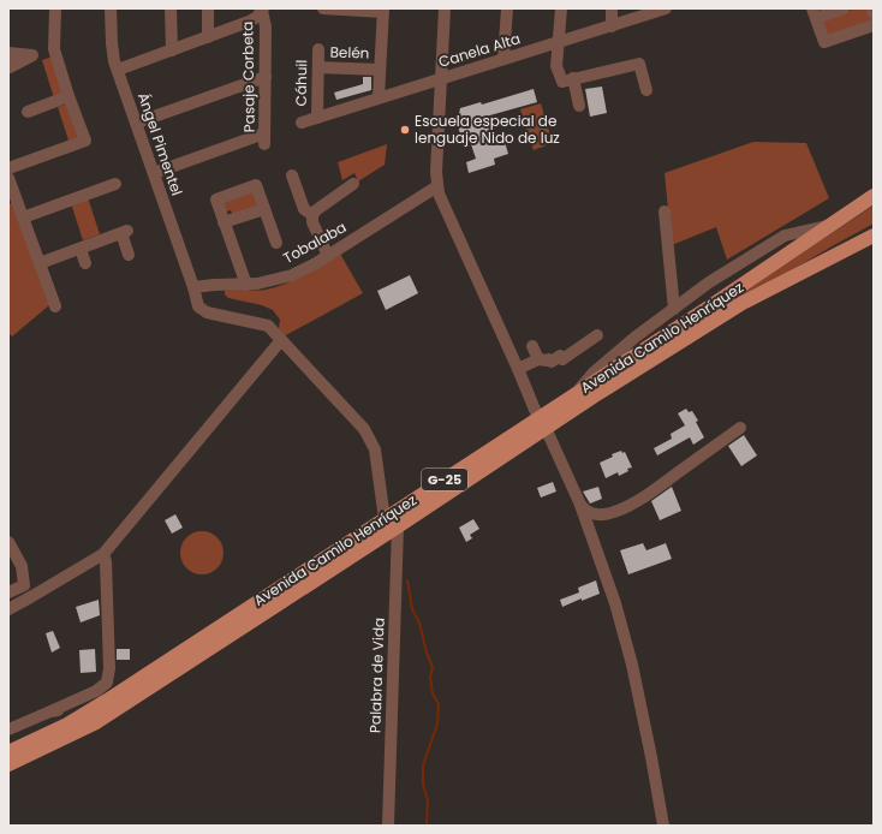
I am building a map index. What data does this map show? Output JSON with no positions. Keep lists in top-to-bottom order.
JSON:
{
  "streets": {
    "main road": ["Avenida Camilo Henríquez", "G-25"],
    "street": [
      "Canela Alta",
      "Belén",
      "Pasaje Corbeta",
      "Cáhuil",
      "Ángel Pimentel",
      "Tobalaba",
      "Palabra de Vida"
    ]
  },
  "crossings": [
    ["Canela Alta", "Cáhuil"],
    ["Belén", "Cáhuil"],
    ["Pasaje Corbeta", "Ángel Pimentel"],
    ["Ángel Pimentel", "Tobalaba"],
    ["Ángel Pimentel", "Avenida Camilo Henríquez"],
    ["Avenida Camilo Henríquez", "Palabra de Vida"]
  ],
  "places": ["Escuela especial de lenguaje Nido de luz"]
}
